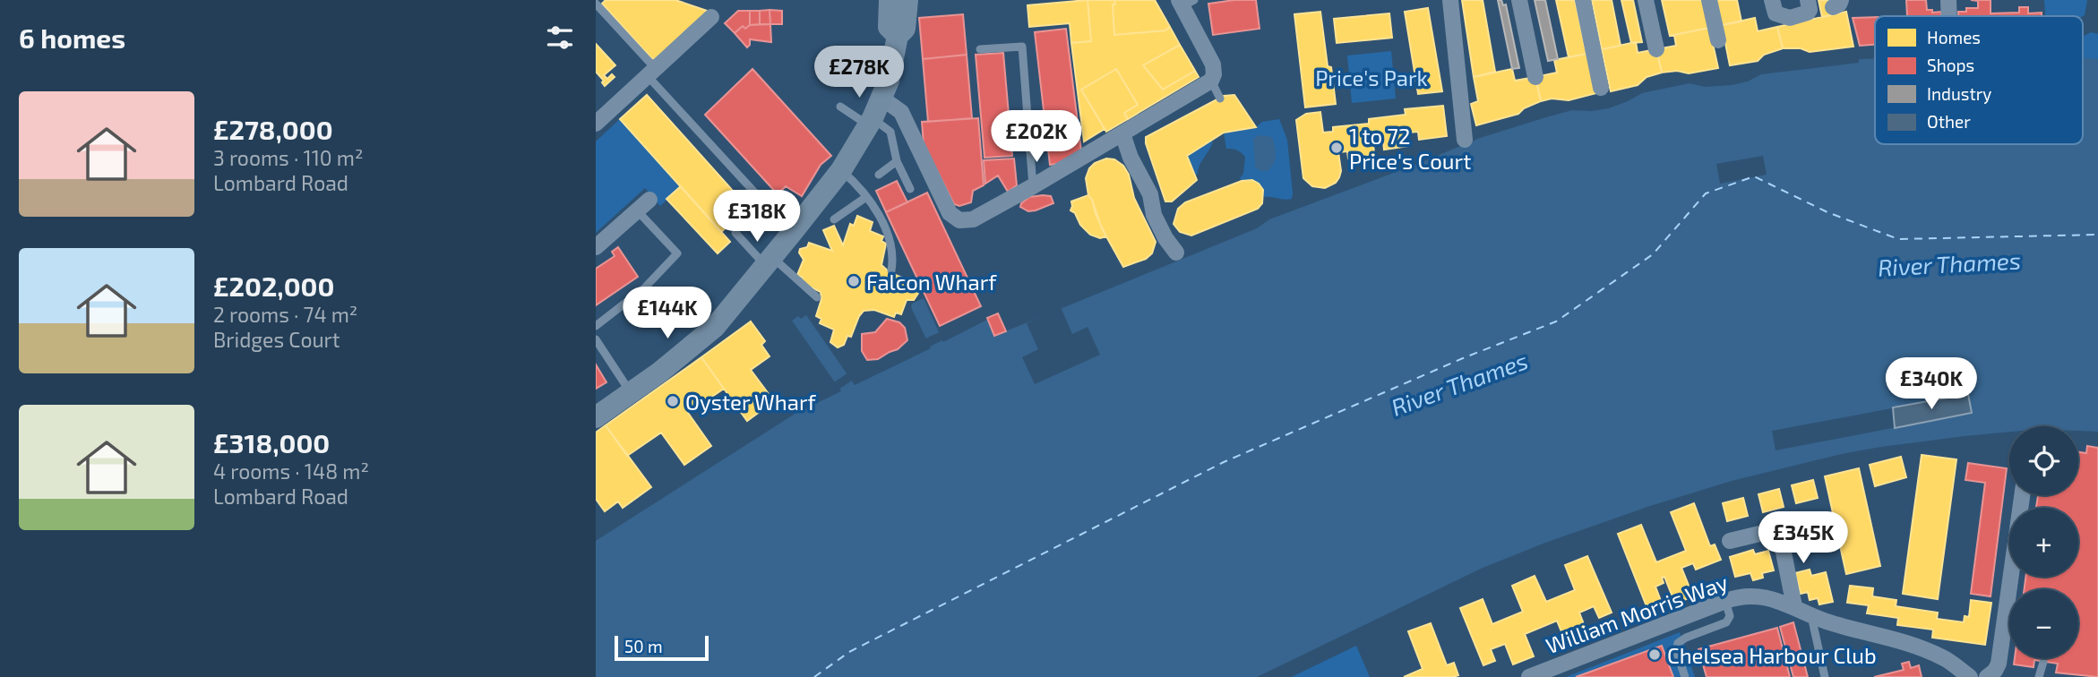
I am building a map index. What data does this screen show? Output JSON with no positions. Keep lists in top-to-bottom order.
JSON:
{
  "streets": {
    "street": ["William Morris Way"]
  },
  "water": ["River Thames"],
  "parks": ["Price's Park"],
  "places": [
    "1 to 72 Price's Court",
    "Falcon Wharf",
    "Oyster Wharf",
    "Chelsea Harbour Club"
  ],
  "legend": [
    "Homes",
    "Shops",
    "Industry",
    "Other"
  ],
  "scale_bar": "50 m",
  "page": {
    "heading": "6 homes",
    "price": [
      "£278K",
      "£202K",
      "£318K",
      "£144K",
      "£340K",
      "£345K"
    ],
    "list": [
      {
        "name": "£278,000",
        "note": "3 rooms · 110 m² · Lombard Road"
      },
      {
        "name": "£202,000",
        "note": "2 rooms · 74 m² · Bridges Court"
      },
      {
        "name": "£318,000",
        "note": "4 rooms · 148 m² · Lombard Road"
      }
    ],
    "map_buttons": ["+", "−"],
    "scale": "50 m"
  }
}
